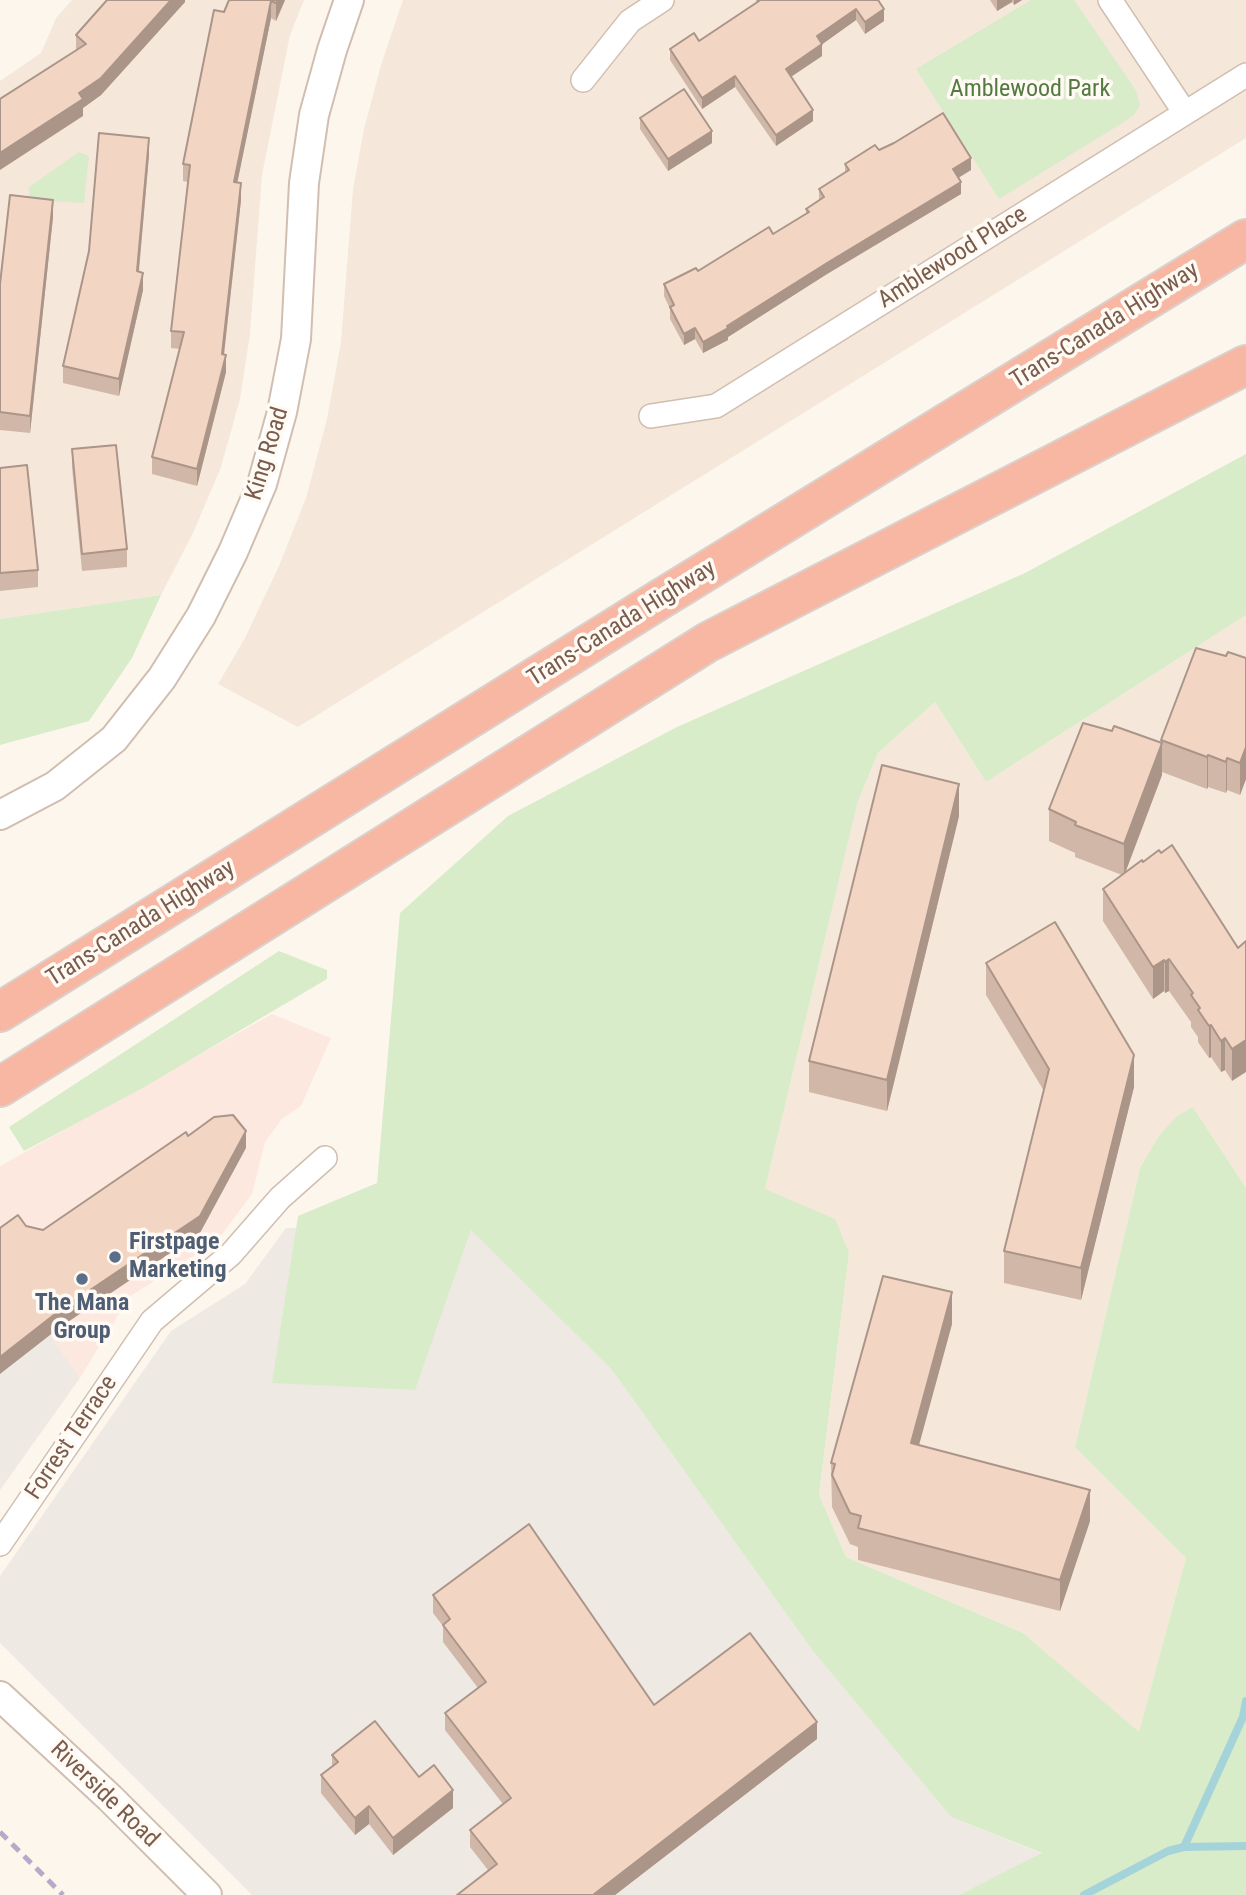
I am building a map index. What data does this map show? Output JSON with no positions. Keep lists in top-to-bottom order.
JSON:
{
  "streets": {
    "highway": ["Trans-Canada Highway"],
    "street": [
      "Amblewood Place",
      "King Road",
      "Forrest Terrace",
      "Riverside Road"
    ]
  },
  "parks": ["Amblewood Park"],
  "places": ["Firstpage Marketing", "The Mana Group"]
}
